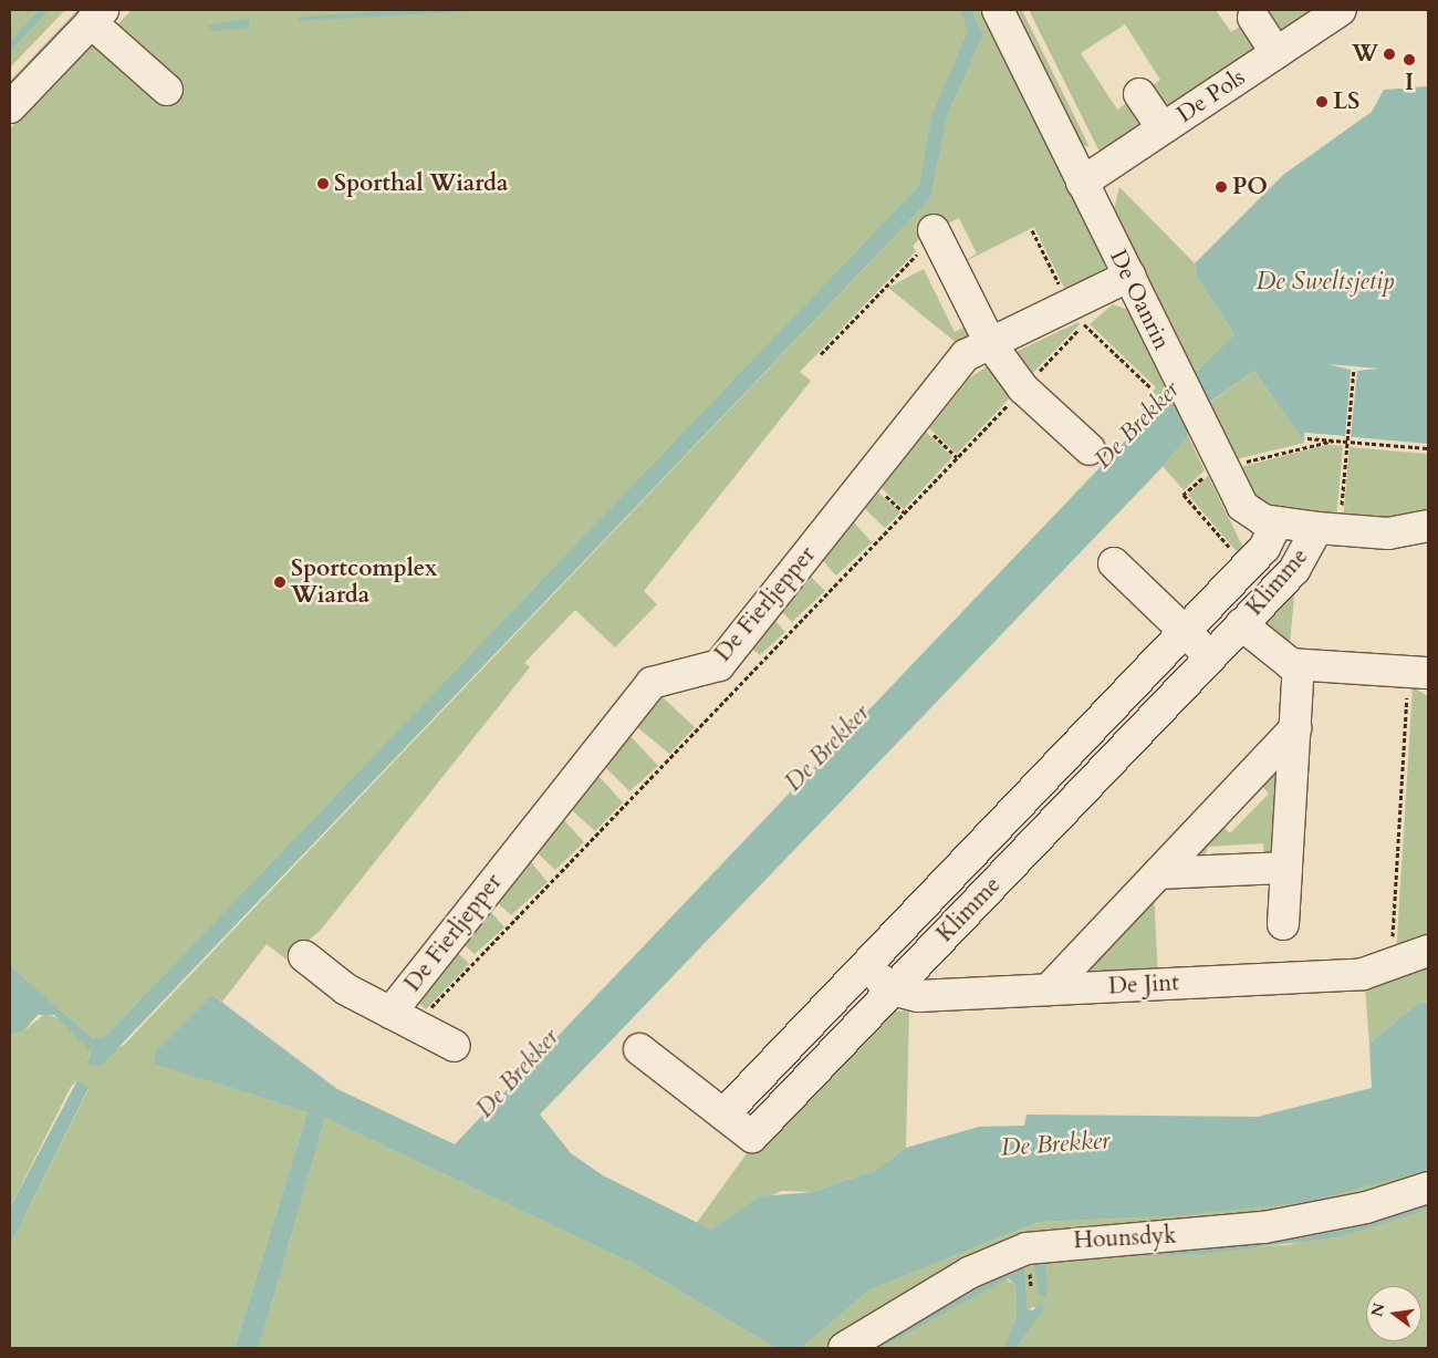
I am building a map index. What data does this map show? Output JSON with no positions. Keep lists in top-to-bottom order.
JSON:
{
  "streets": {
    "street": [
      "De Pols",
      "De Oanrin",
      "Klimme",
      "De Fierljepper",
      "De Jint",
      "Hounsdyk"
    ]
  },
  "crossings": [
    ["De Pols", "De Oanrin"],
    ["De Oanrin", "Klimme"],
    ["De Oanrin", "De Fierljepper"],
    ["Klimme", "De Jint"]
  ],
  "water": ["De Sweltsjetip", "De Brekker"],
  "places": [
    "W",
    "I",
    "LS",
    "Sporthal Wiarda",
    "PO",
    "Sportcomplex Wiarda"
  ],
  "north": "left"
}
